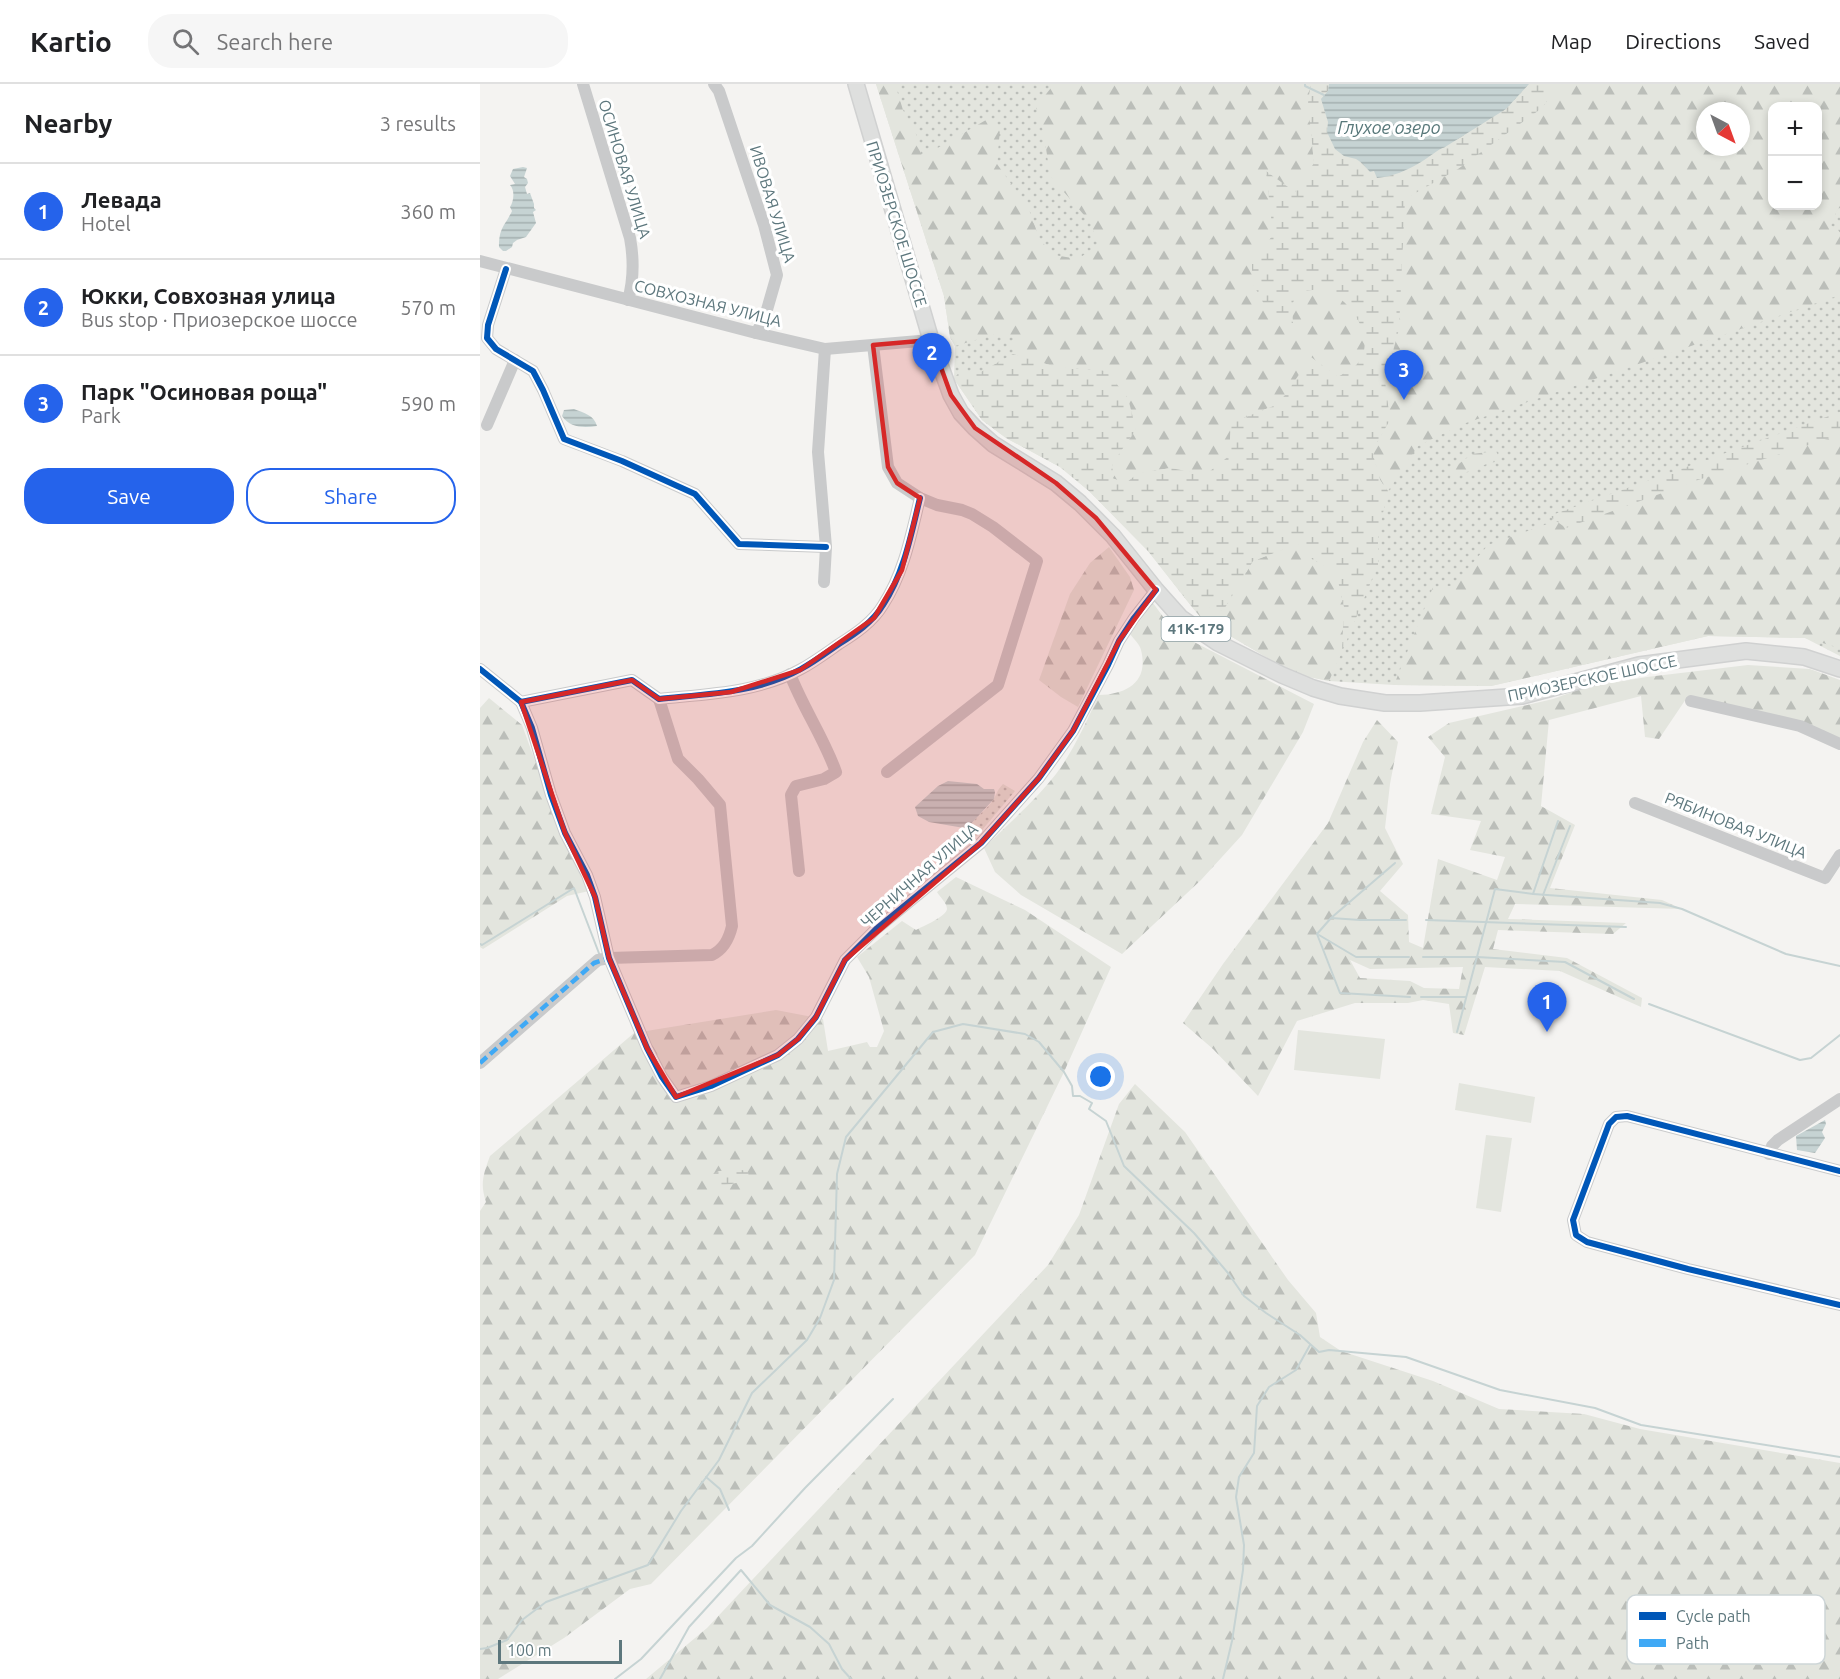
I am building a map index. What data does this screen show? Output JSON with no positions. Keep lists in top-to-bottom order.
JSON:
{
  "streets": {
    "main road": ["ПРИОЗЕРСКОЕ ШОССЕ", "41К-179"],
    "street": [
      "ОСИНОВАЯ УЛИЦА",
      "ИВОВАЯ УЛИЦА",
      "СОВХОЗНАЯ УЛИЦА",
      "РЯБИНОВАЯ УЛИЦА",
      "ЧЕРНИЧНАЯ УЛИЦА"
    ]
  },
  "crossings": [
    ["ОСИНОВАЯ УЛИЦА", "СОВХОЗНАЯ УЛИЦА"],
    ["ИВОВАЯ УЛИЦА", "СОВХОЗНАЯ УЛИЦА"],
    ["ПРИОЗЕРСКОЕ ШОССЕ", "СОВХОЗНАЯ УЛИЦА"],
    ["ПРИОЗЕРСКОЕ ШОССЕ", "ЧЕРНИЧНАЯ УЛИЦА"]
  ],
  "water": ["Глухое озеро"],
  "legend": ["Cycle path", "Path"],
  "scale_bar": "100 m",
  "north": "bottom right",
  "page": {
    "header": "Kartio",
    "search": "Search here",
    "nav": ["Map", "Directions", "Saved"],
    "heading": ["Nearby", "3 results"],
    "map_buttons": ["+", "−"],
    "list": [
      {
        "mark": "1",
        "name": "Левада",
        "note": "Hotel",
        "value": "360 m"
      },
      {
        "mark": "2",
        "name": "Юкки, Совхозная улица",
        "note": "Bus stop · Приозерское шоссе",
        "value": "570 m"
      },
      {
        "mark": "3",
        "name": "Парк \"Осиновая роща\"",
        "note": "Park",
        "value": "590 m"
      }
    ],
    "pins": ["2", "3", "1"],
    "buttons": ["Save", "Share"],
    "scale": "100 m"
  }
}
